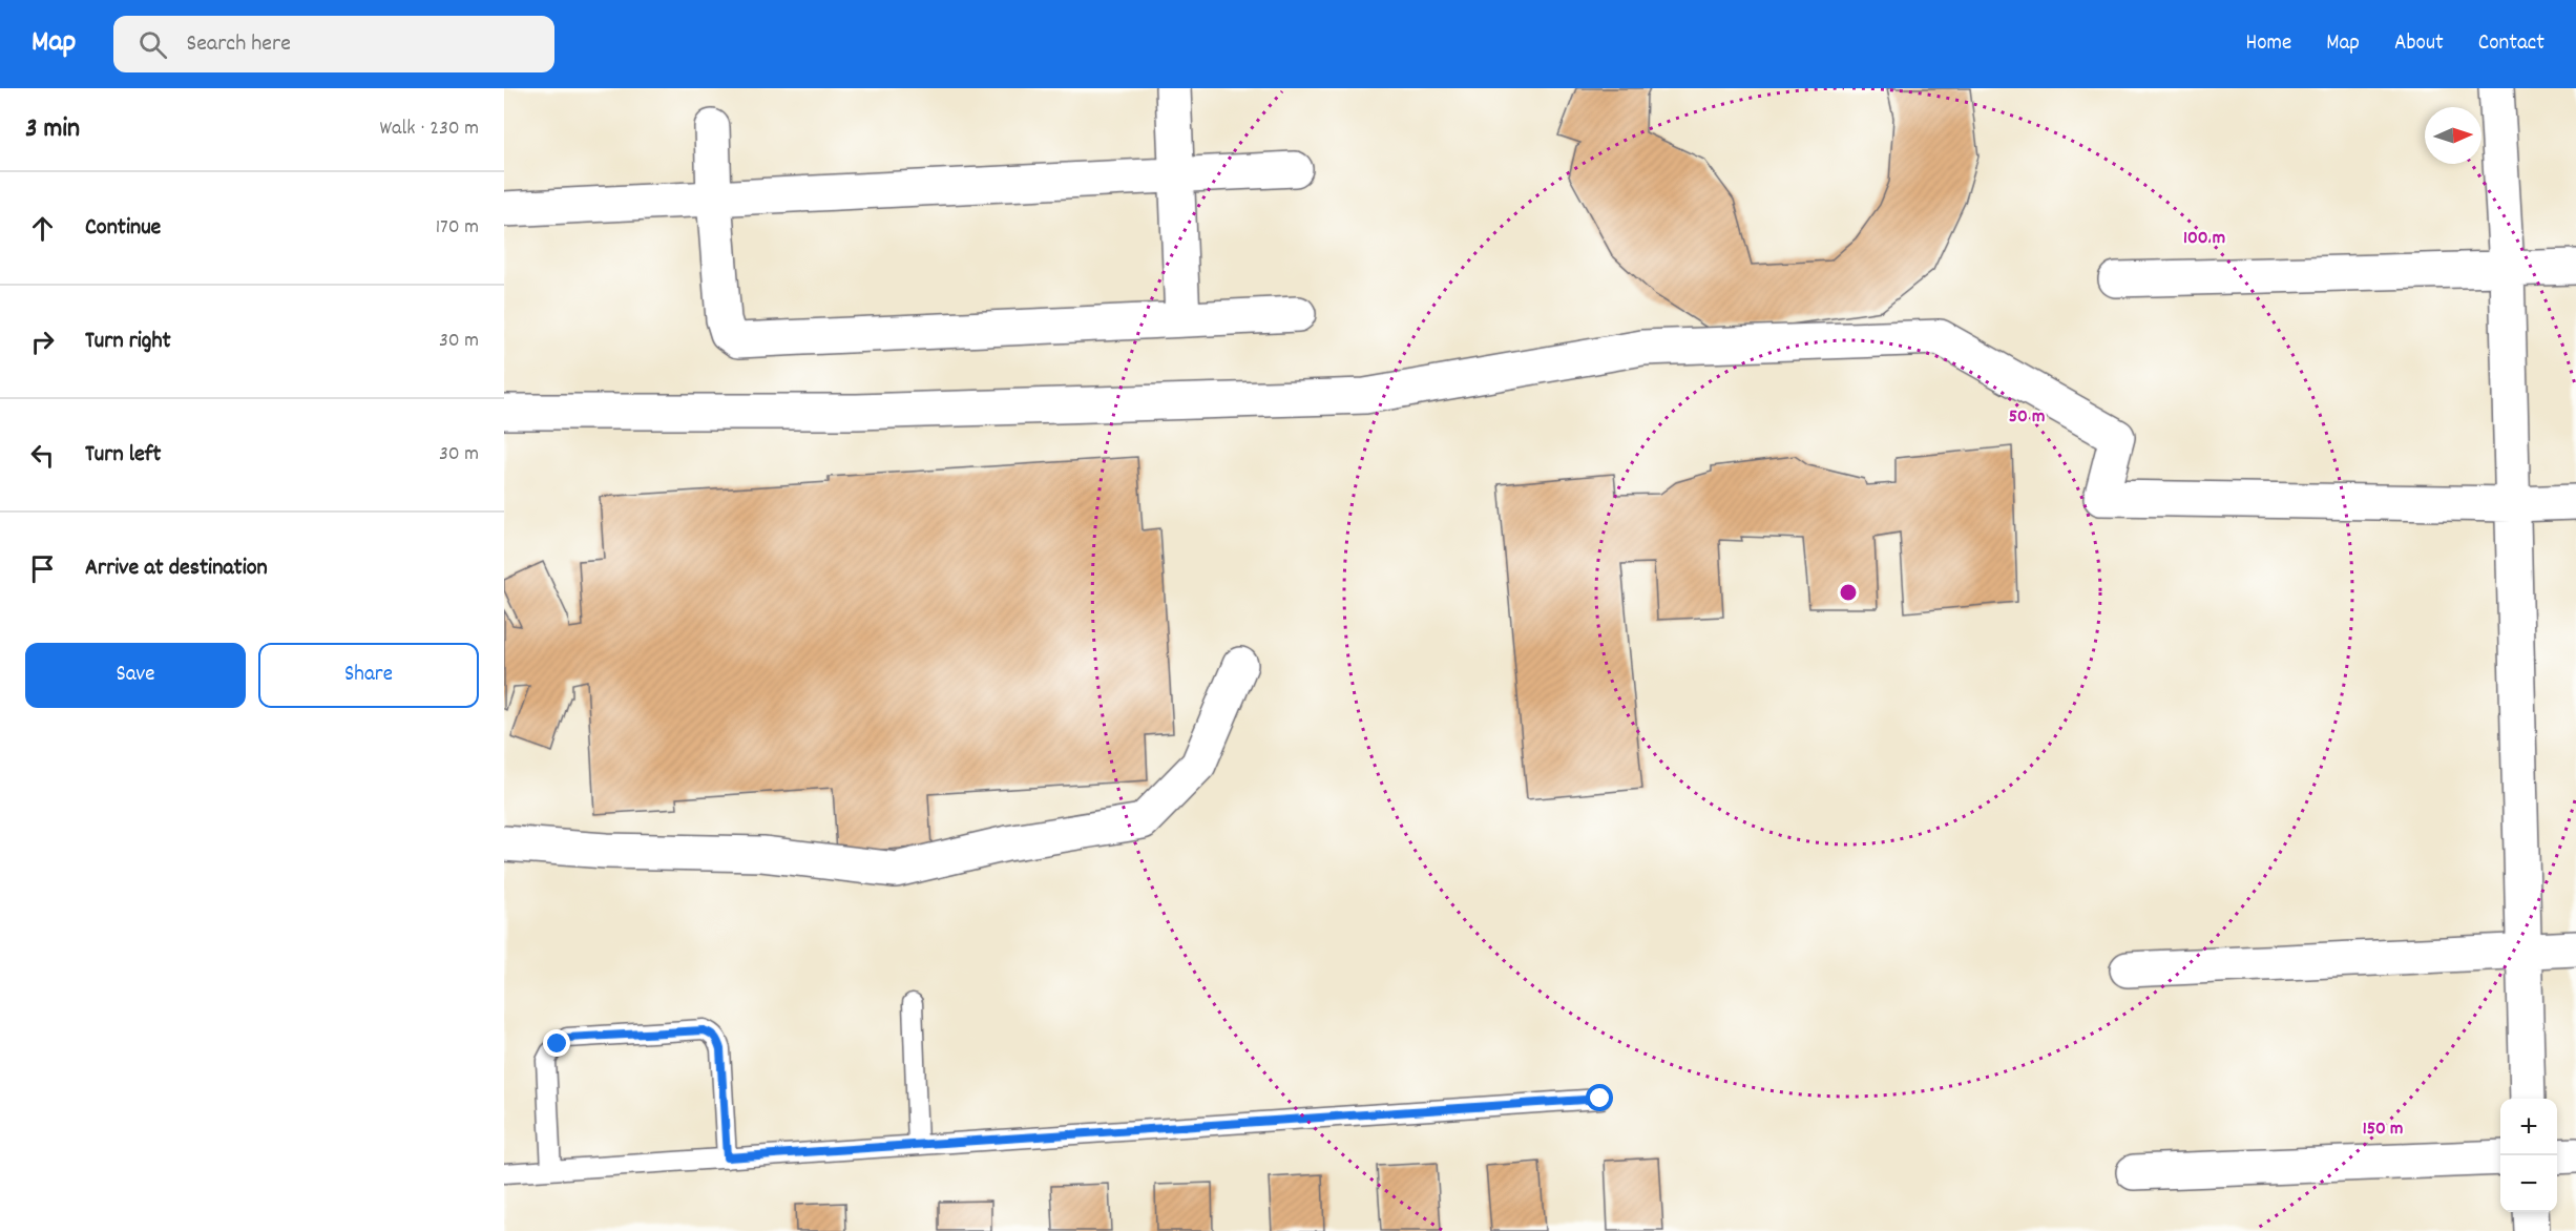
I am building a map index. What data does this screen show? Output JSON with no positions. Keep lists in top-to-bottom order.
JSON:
{
  "north": "right",
  "page": {
    "header": "Map",
    "search": "Search here",
    "nav": [
      "Home",
      "Map",
      "About",
      "Contact"
    ],
    "heading": ["3 min", "Walk · 230 m"],
    "list": [
      ["Continue", "170 m"],
      ["Turn right", "30 m"],
      ["Turn left", "30 m"],
      "Arrive at destination"
    ],
    "buttons": ["Save", "Share"],
    "map_buttons": ["+", "−"]
  },
  "rings": ["100 m", "50 m", "150 m"]
}
